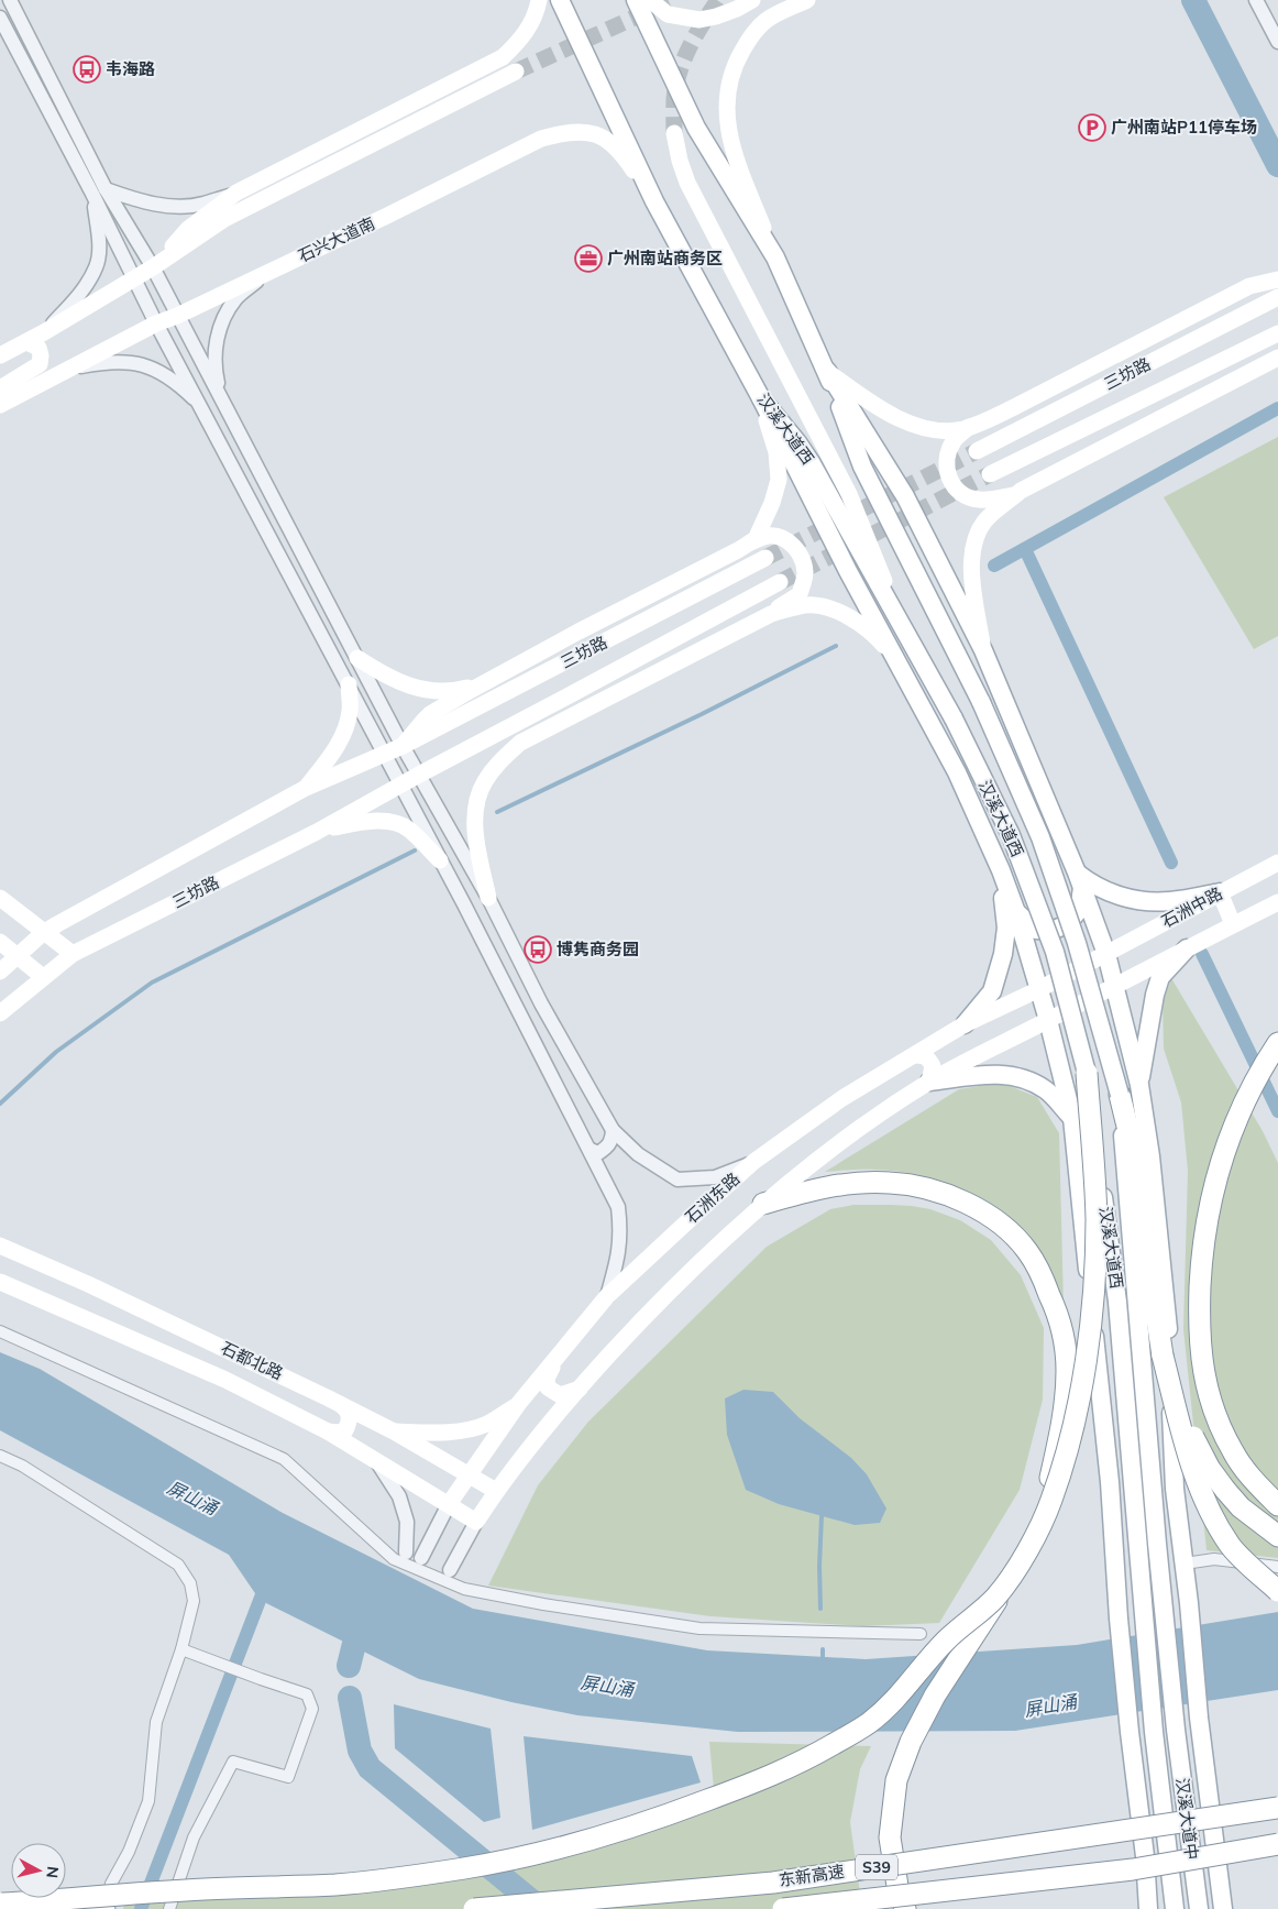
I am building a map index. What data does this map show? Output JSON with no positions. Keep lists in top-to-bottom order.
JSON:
{
  "streets": {
    "highway": ["S39", "东新高速"],
    "main road": [
      "石兴大道南",
      "三坊路",
      "汉溪大道西",
      "石洲中路",
      "石洲东路",
      "石都北路",
      "汉溪大道中"
    ]
  },
  "crossings": [
    ["石兴大道南", "汉溪大道西"],
    ["汉溪大道西", "汉溪大道中"],
    ["石洲中路", "石洲东路"],
    ["石洲东路", "石都北路"]
  ],
  "water": ["屏山涌"],
  "places": {
    "bus stop": ["韦海路", "博隽商务园"],
    "parking": ["广州南站P11停车场"],
    "office": ["广州南站商务区"]
  },
  "north": "right"
}
